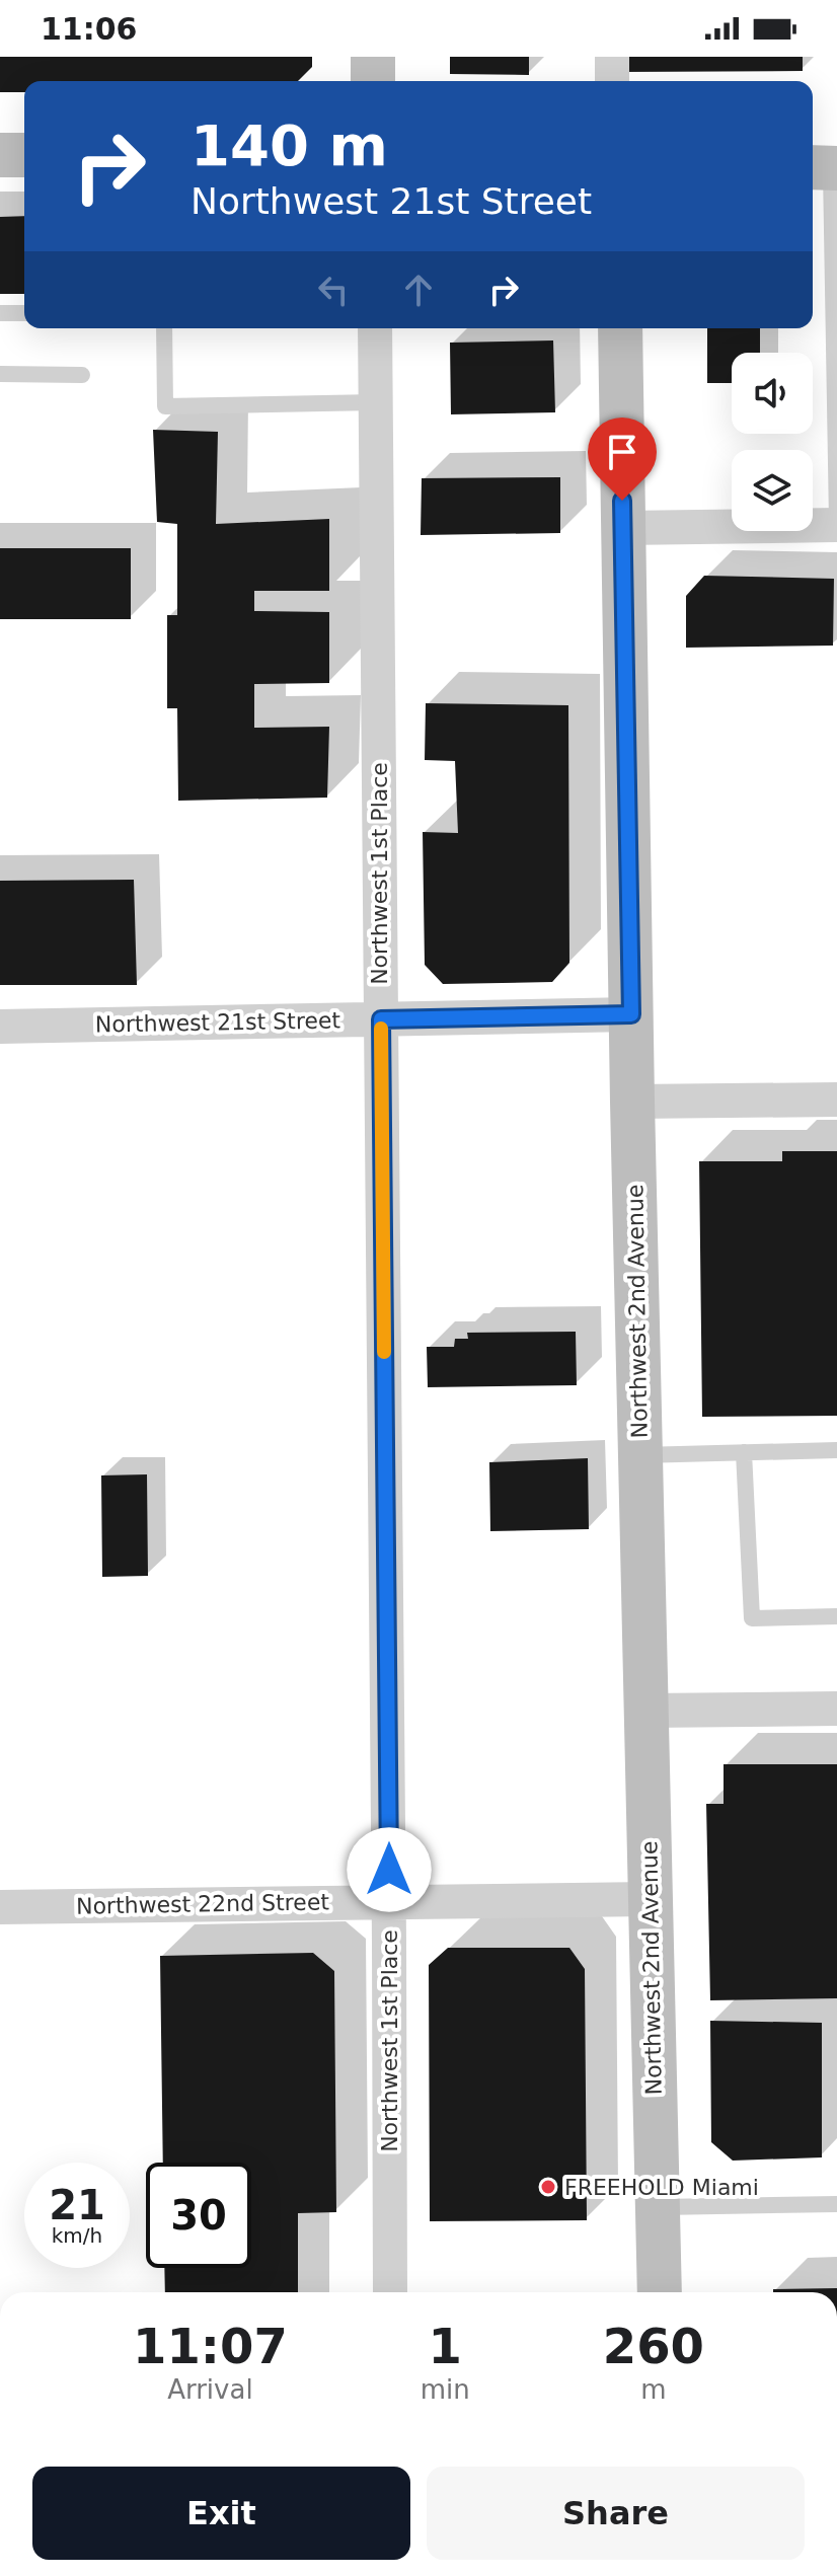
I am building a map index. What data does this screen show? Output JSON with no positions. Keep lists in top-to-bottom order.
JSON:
{
  "streets": {
    "street": [
      "Northwest 1st Place",
      "Northwest 21st Street",
      "Northwest 2nd Avenue",
      "Northwest 22nd Street"
    ]
  },
  "crossings": [
    ["Northwest 1st Place", "Northwest 21st Street"],
    ["Northwest 1st Place", "Northwest 22nd Street"],
    ["Northwest 21st Street", "Northwest 2nd Avenue"],
    ["Northwest 2nd Avenue", "Northwest 22nd Street"]
  ],
  "places": ["FREEHOLD Miami"],
  "page": {
    "status": "11:06",
    "turn": ["140 m", "Northwest 21st Street"],
    "speed": "21 km/h",
    "limit": "30",
    "eta": [
      "11:07",
      "Arrival",
      "1",
      "min",
      "260",
      "m"
    ],
    "buttons": ["Exit", "Share"]
  }
}
